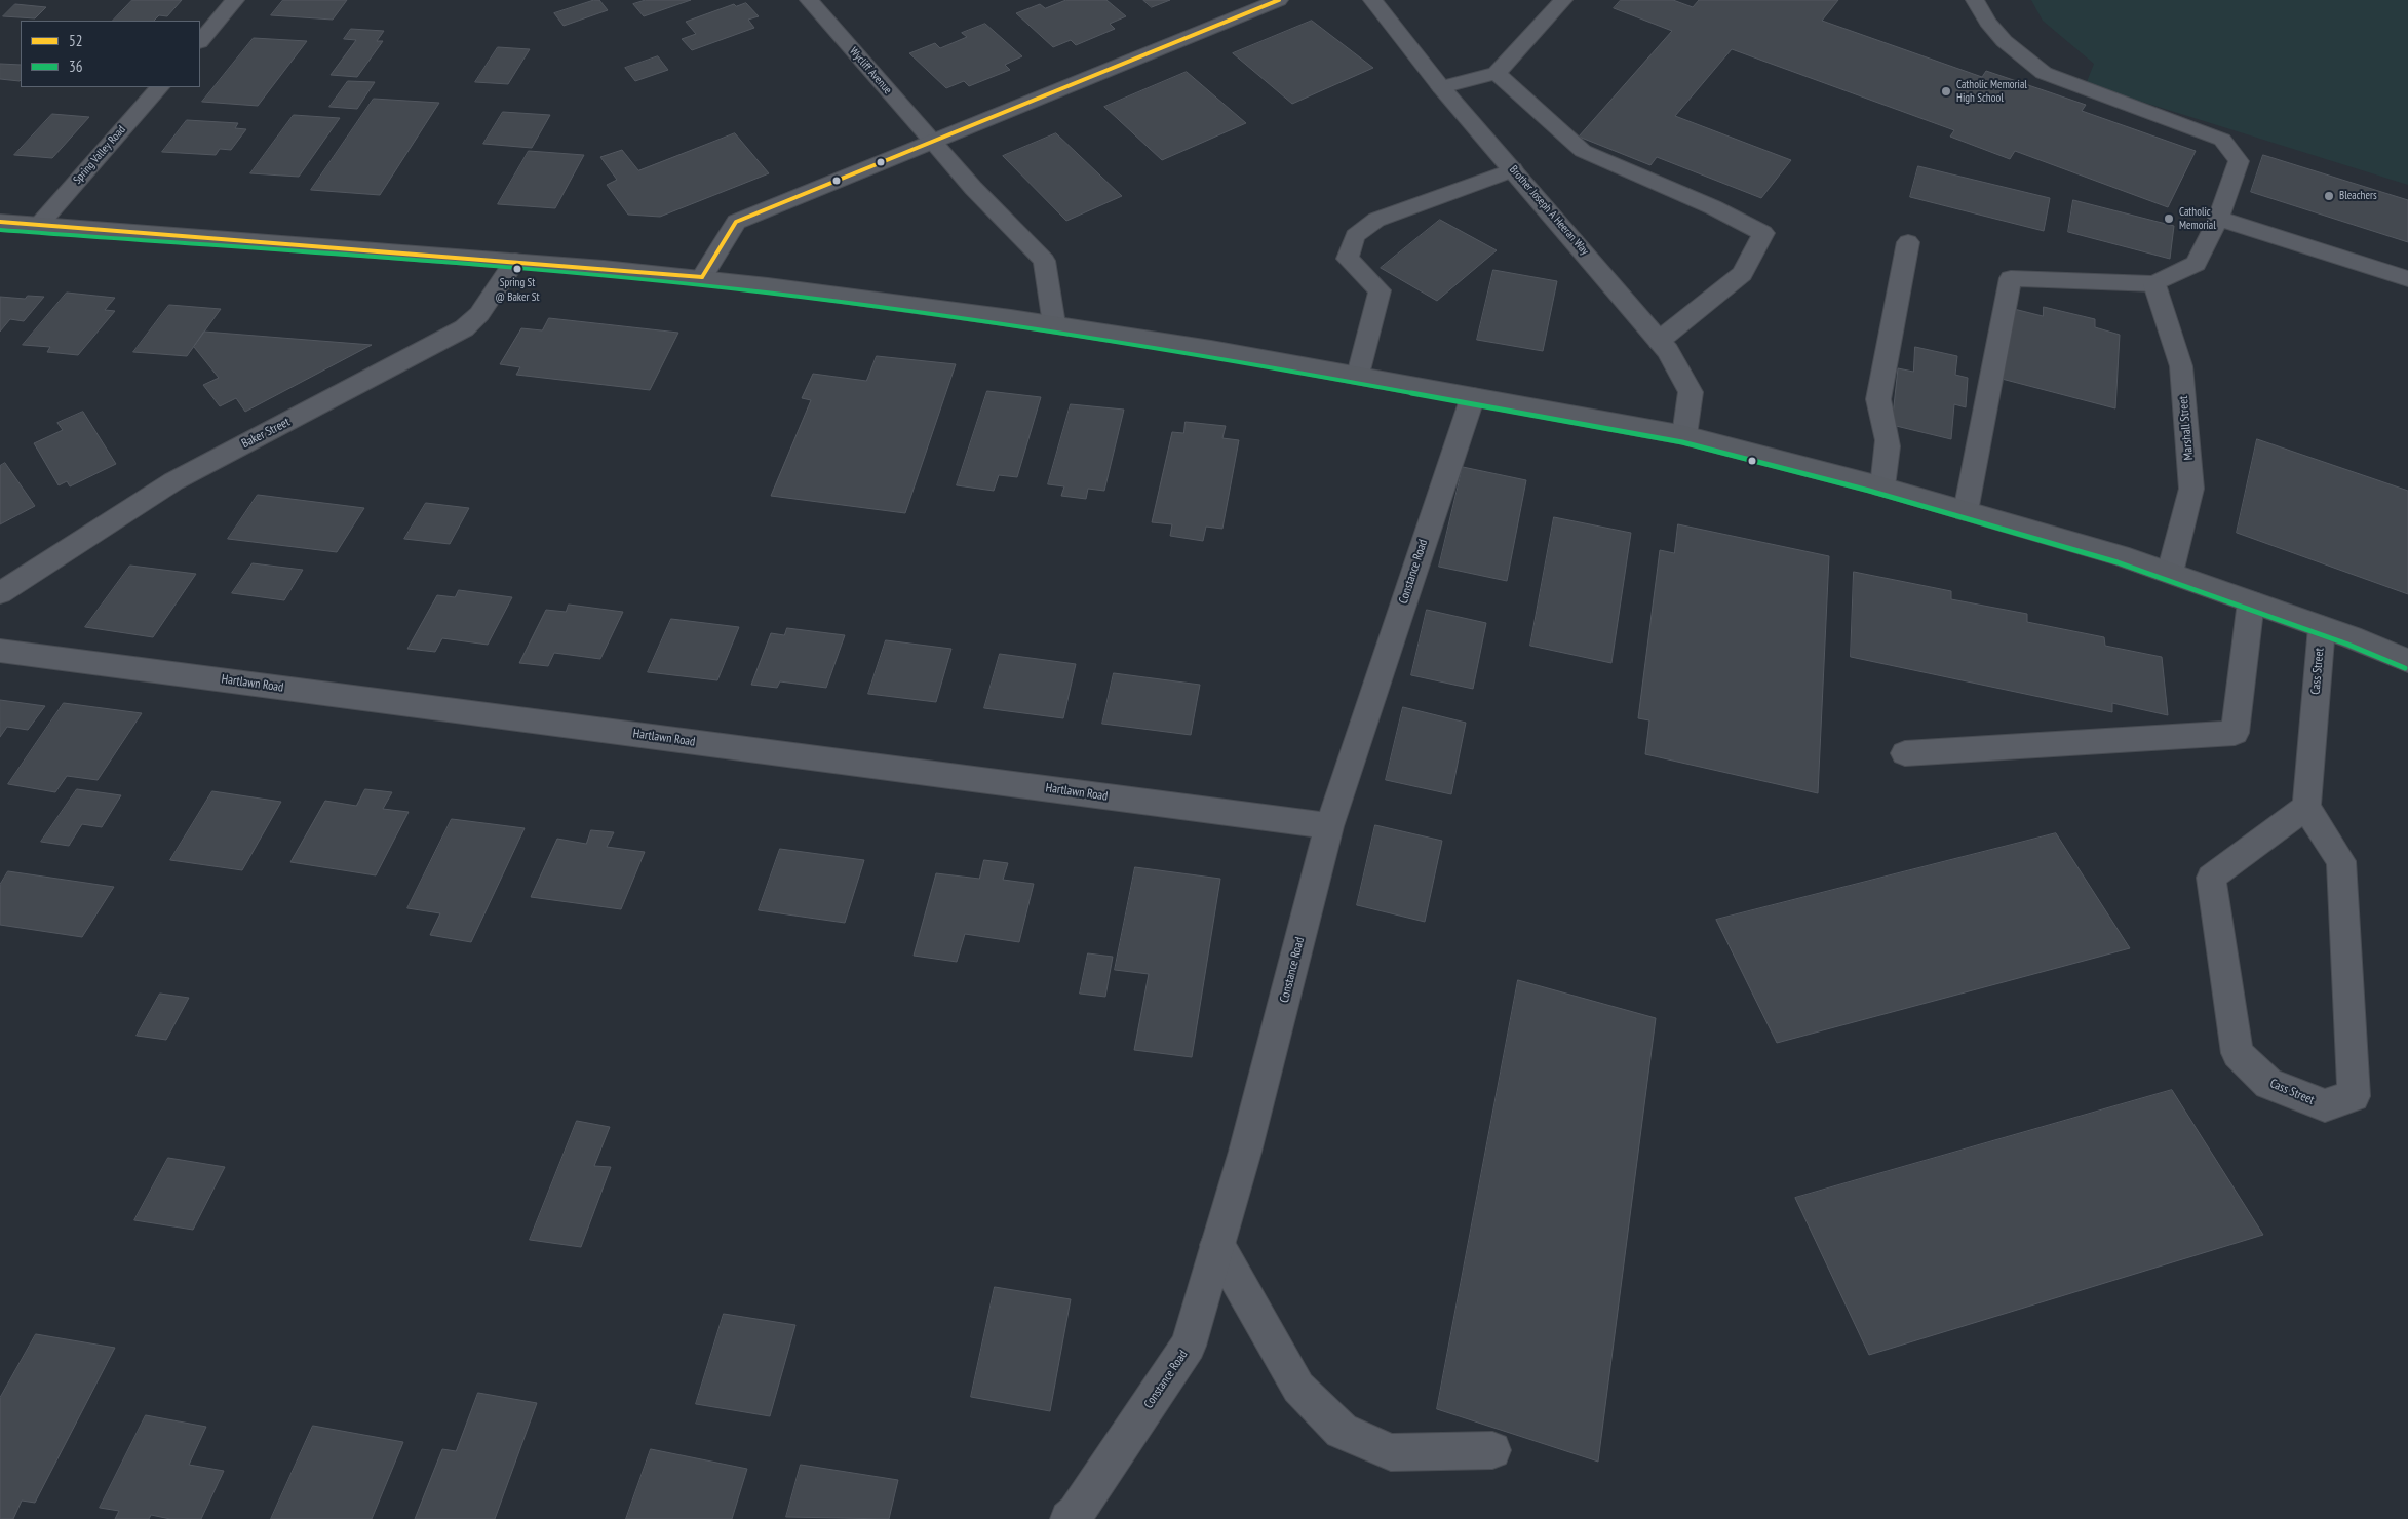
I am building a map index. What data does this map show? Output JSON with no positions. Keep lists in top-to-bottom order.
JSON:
{
  "streets": {
    "street": [
      "Wycliff Avenue",
      "Spring Valley Road",
      "Brother Joseph A Heeran Way",
      "Marshall Street",
      "Baker Street",
      "Constance Road",
      "Cass Street",
      "Hartlawn Road"
    ]
  },
  "crossings": [
    ["Constance Road", "Hartlawn Road"]
  ],
  "places": [
    "Catholic Memorial High School",
    "Bleachers",
    "Catholic Memorial",
    "Spring St @ Baker St"
  ],
  "lines": ["transit line 52", "transit line 36"],
  "legend": ["52", "36"]
}
